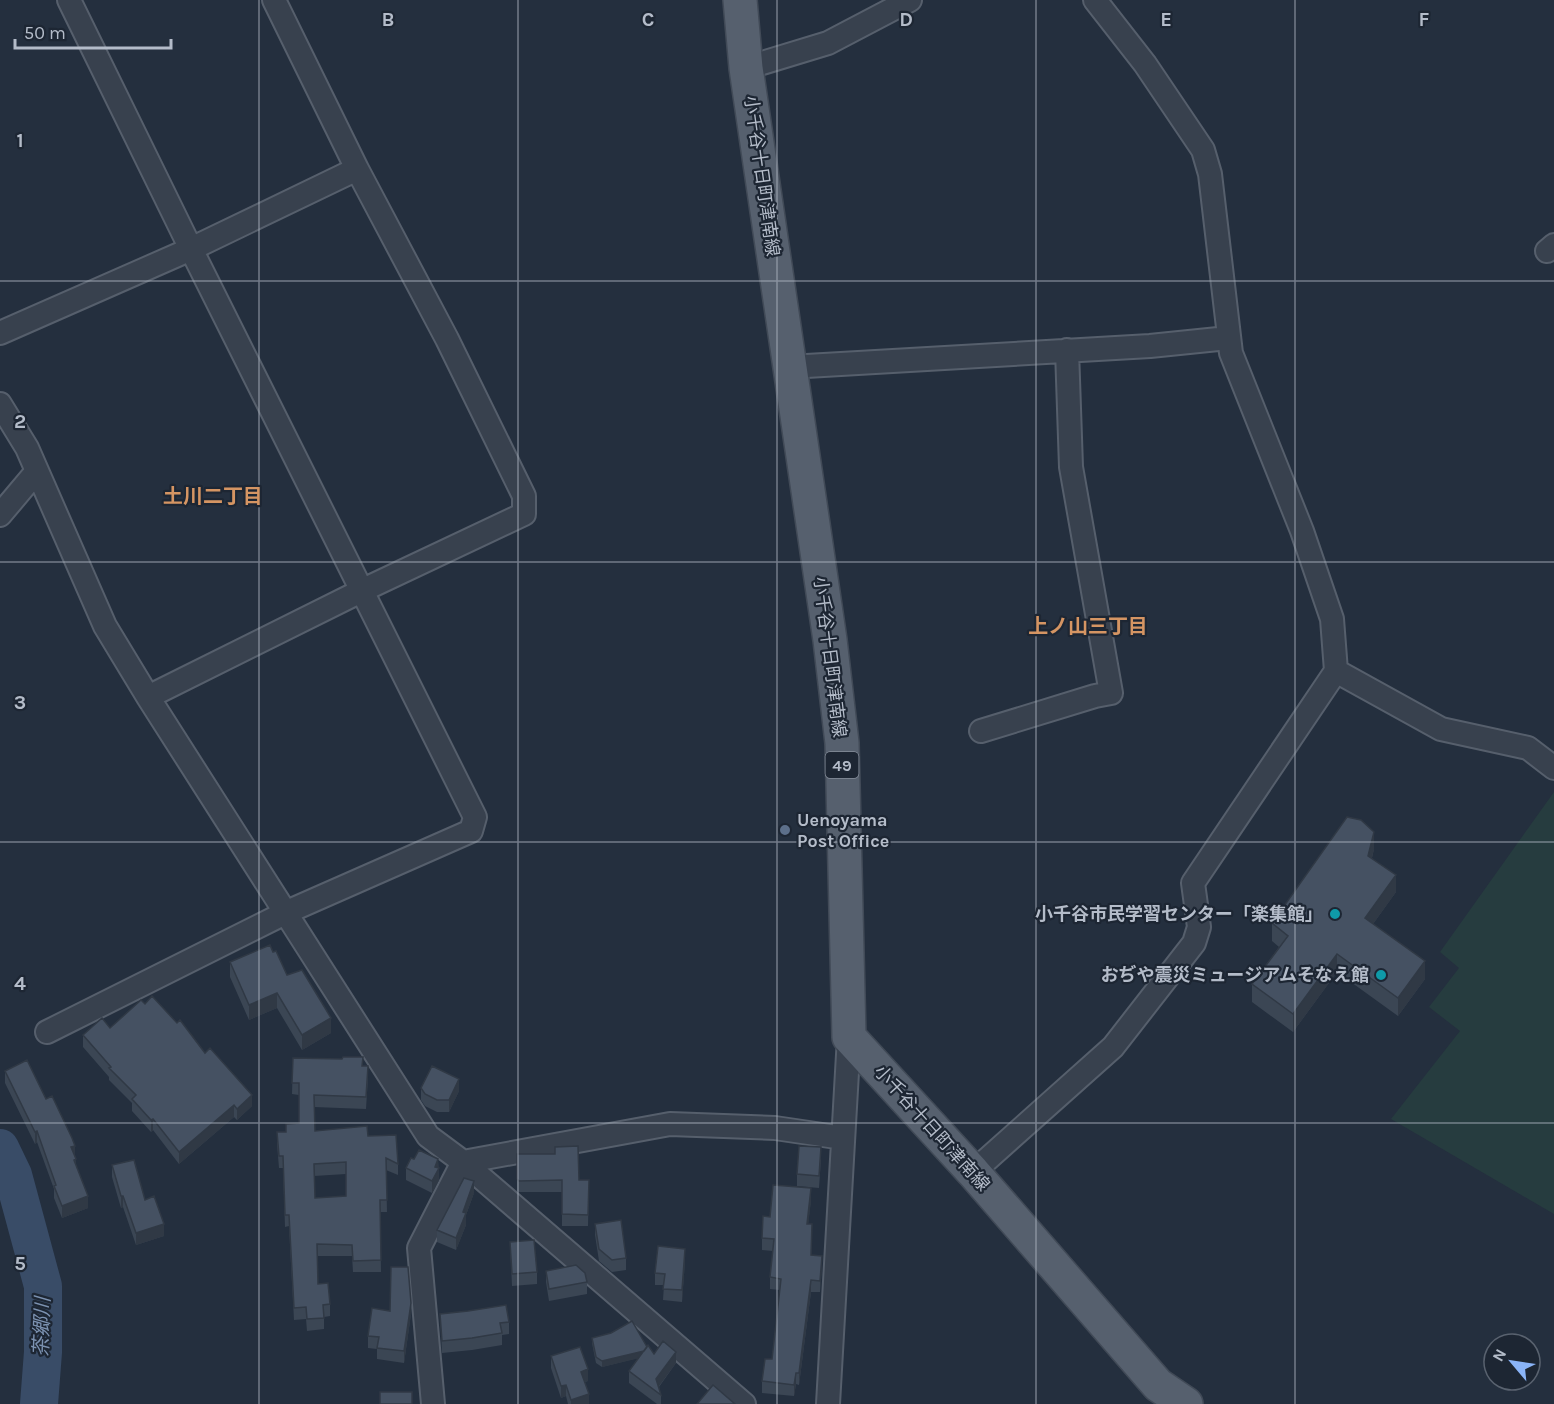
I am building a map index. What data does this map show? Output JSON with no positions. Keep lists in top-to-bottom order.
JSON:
{
  "streets": {
    "main road": ["小千谷十日町津南線", "49"]
  },
  "districts": ["土川二丁目", "上ノ山三丁目"],
  "water": ["茶郷川"],
  "places": ["Uenoyama Post Office", "小千谷市民学習センター「楽集館」", "おぢや震災ミュージアムそなえ館"],
  "scale_bar": "50 m",
  "north": "top left",
  "grid": {
    "columns": [
      "B",
      "C",
      "D",
      "E",
      "F"
    ],
    "rows": [
      "1",
      "2",
      "3",
      "4",
      "5"
    ]
  }
}
